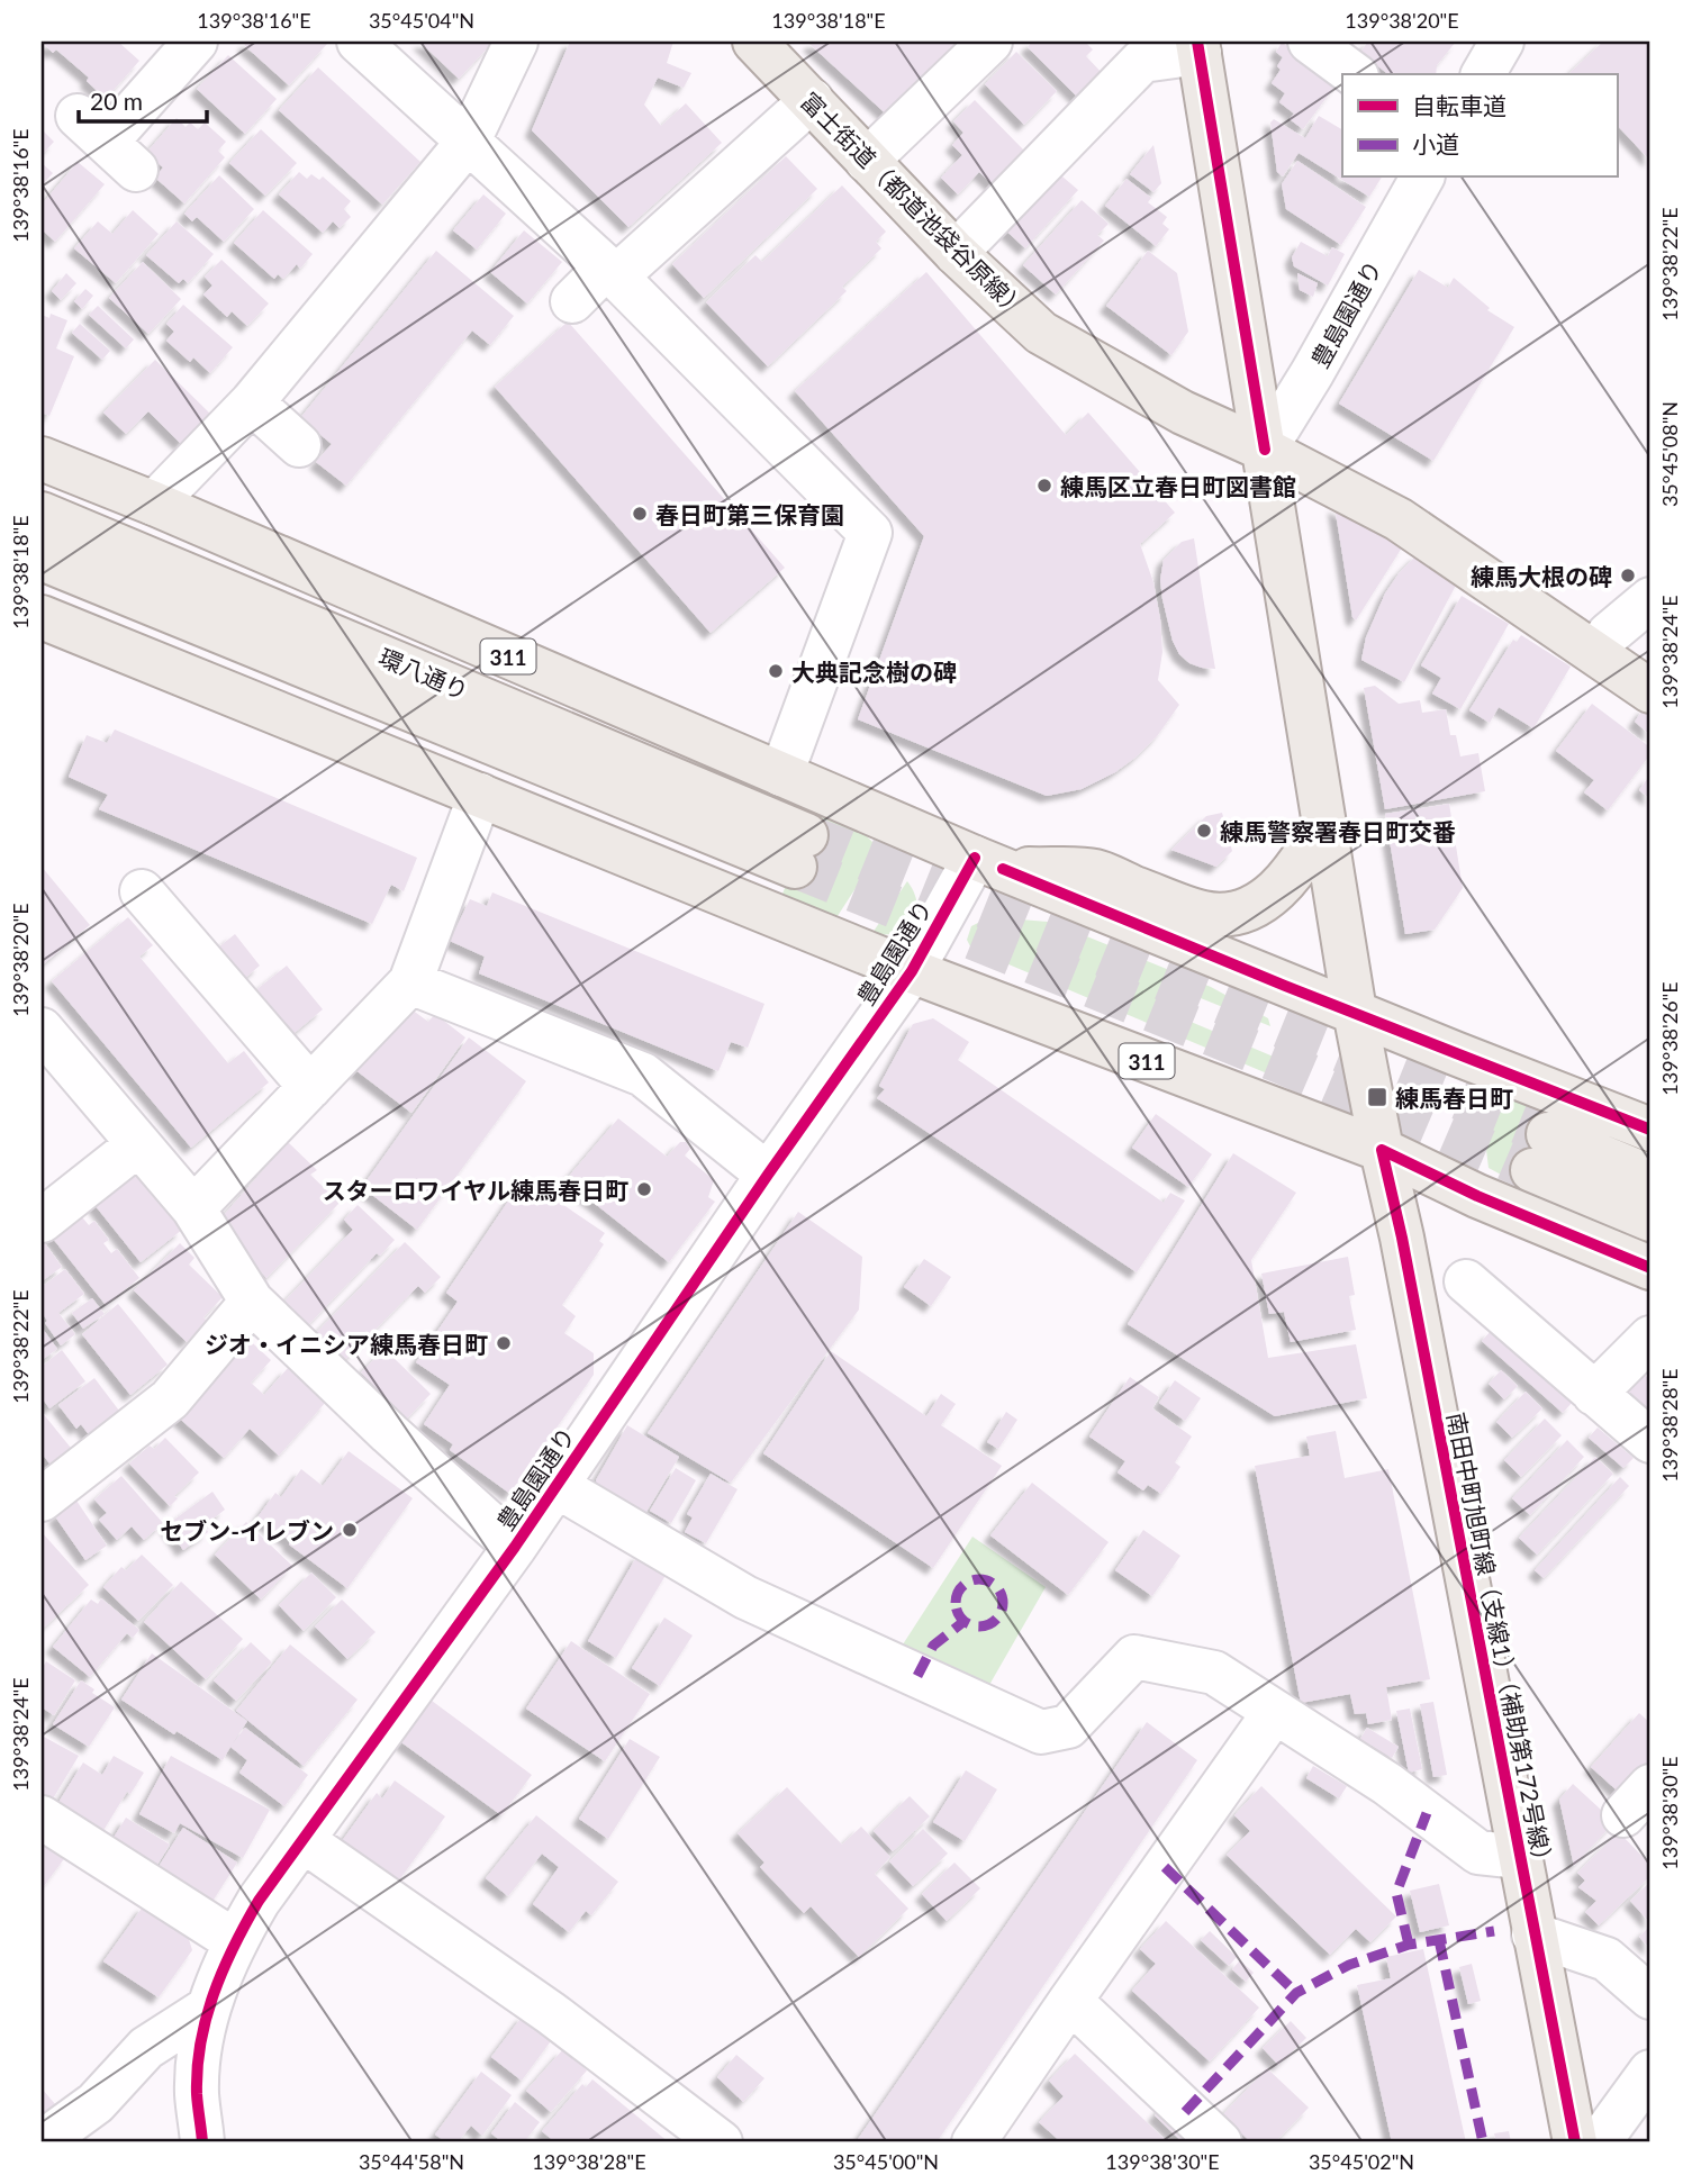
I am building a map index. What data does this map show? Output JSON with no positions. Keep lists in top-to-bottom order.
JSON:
{
  "streets": {
    "main road": [
      "富士街道（都道池袋谷原線）",
      "311",
      "環八通り",
      "南田中町旭町線（支線1）（補助第172号線）"
    ],
    "street": ["豊島園通り"]
  },
  "crossings": [
    ["富士街道（都道池袋谷原線）", "豊島園通り"],
    ["富士街道（都道池袋谷原線）", "南田中町旭町線（支線1）（補助第172号線）"],
    ["豊島園通り", "311"],
    ["豊島園通り", "南田中町旭町線（支線1）（補助第172号線）"],
    ["311", "南田中町旭町線（支線1）（補助第172号線）"]
  ],
  "places": {
    "other": [
      "練馬区立春日町図書館",
      "春日町第三保育園",
      "練馬大根の碑",
      "大典記念樹の碑",
      "練馬警察署春日町交番",
      "スターロワイヤル練馬春日町",
      "ジオ・イニシア練馬春日町",
      "セブン-イレブン"
    ],
    "transit": ["練馬春日町"]
  },
  "legend": ["自転車道", "小道"],
  "scale_bar": "20 m",
  "coordinates": [
    "139°38'16\"E",
    "35°45'04\"N",
    "139°38'18\"E",
    "139°38'20\"E",
    "139°38'22\"E",
    "35°45'08\"N",
    "139°38'24\"E",
    "139°38'26\"E",
    "139°38'28\"E",
    "139°38'30\"E",
    "35°44'58\"N",
    "35°45'00\"N",
    "35°45'02\"N"
  ]
}
